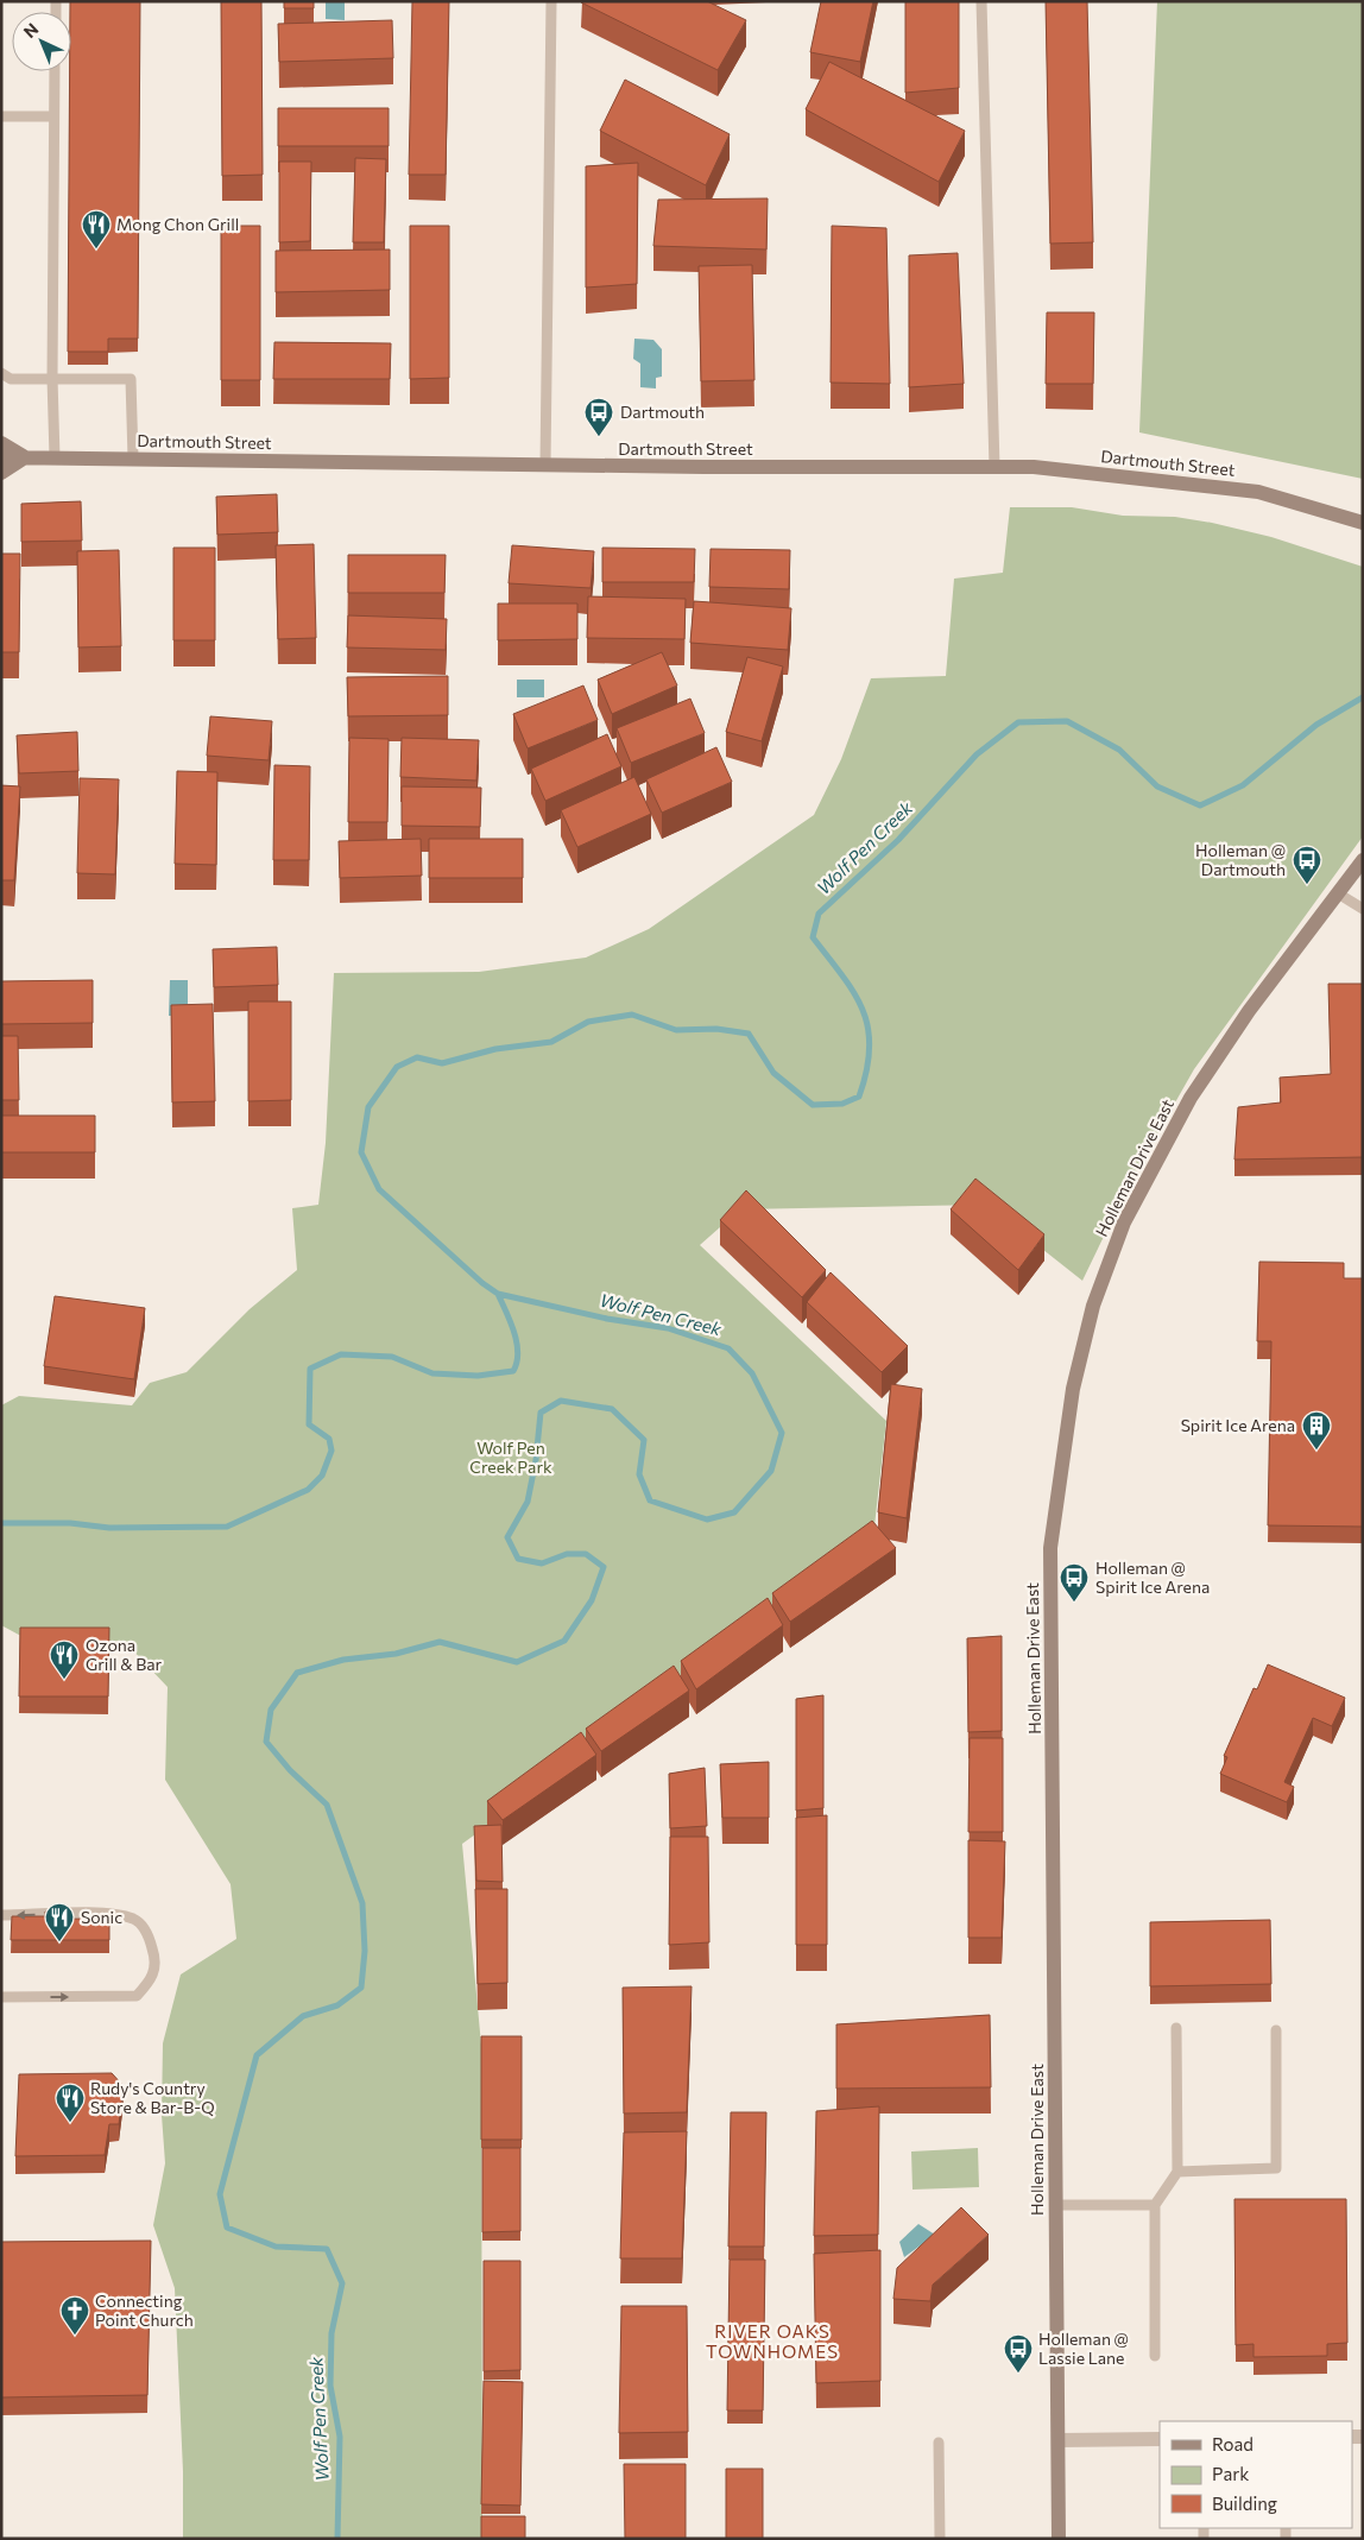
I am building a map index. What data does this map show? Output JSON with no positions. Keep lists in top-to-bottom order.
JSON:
{
  "streets": {
    "street": ["Dartmouth Street", "Holleman Drive East"]
  },
  "districts": ["RIVER OAKS TOWNHOMES"],
  "water": ["Wolf Pen Creek"],
  "parks": ["Wolf Pen Creek Park"],
  "places": {
    "restaurant": [
      "Mong Chon Grill",
      "Ozona Grill & Bar",
      "Sonic",
      "Rudy's Country Store & Bar-B-Q"
    ],
    "bus stop": [
      "Dartmouth",
      "Holleman @ Dartmouth",
      "Holleman @ Spirit Ice Arena",
      "Holleman @ Lassie Lane"
    ],
    "building": ["Spirit Ice Arena"],
    "church": ["Connecting Point Church"]
  },
  "legend": ["Road", "Park", "Building"],
  "north": "top left"
}
